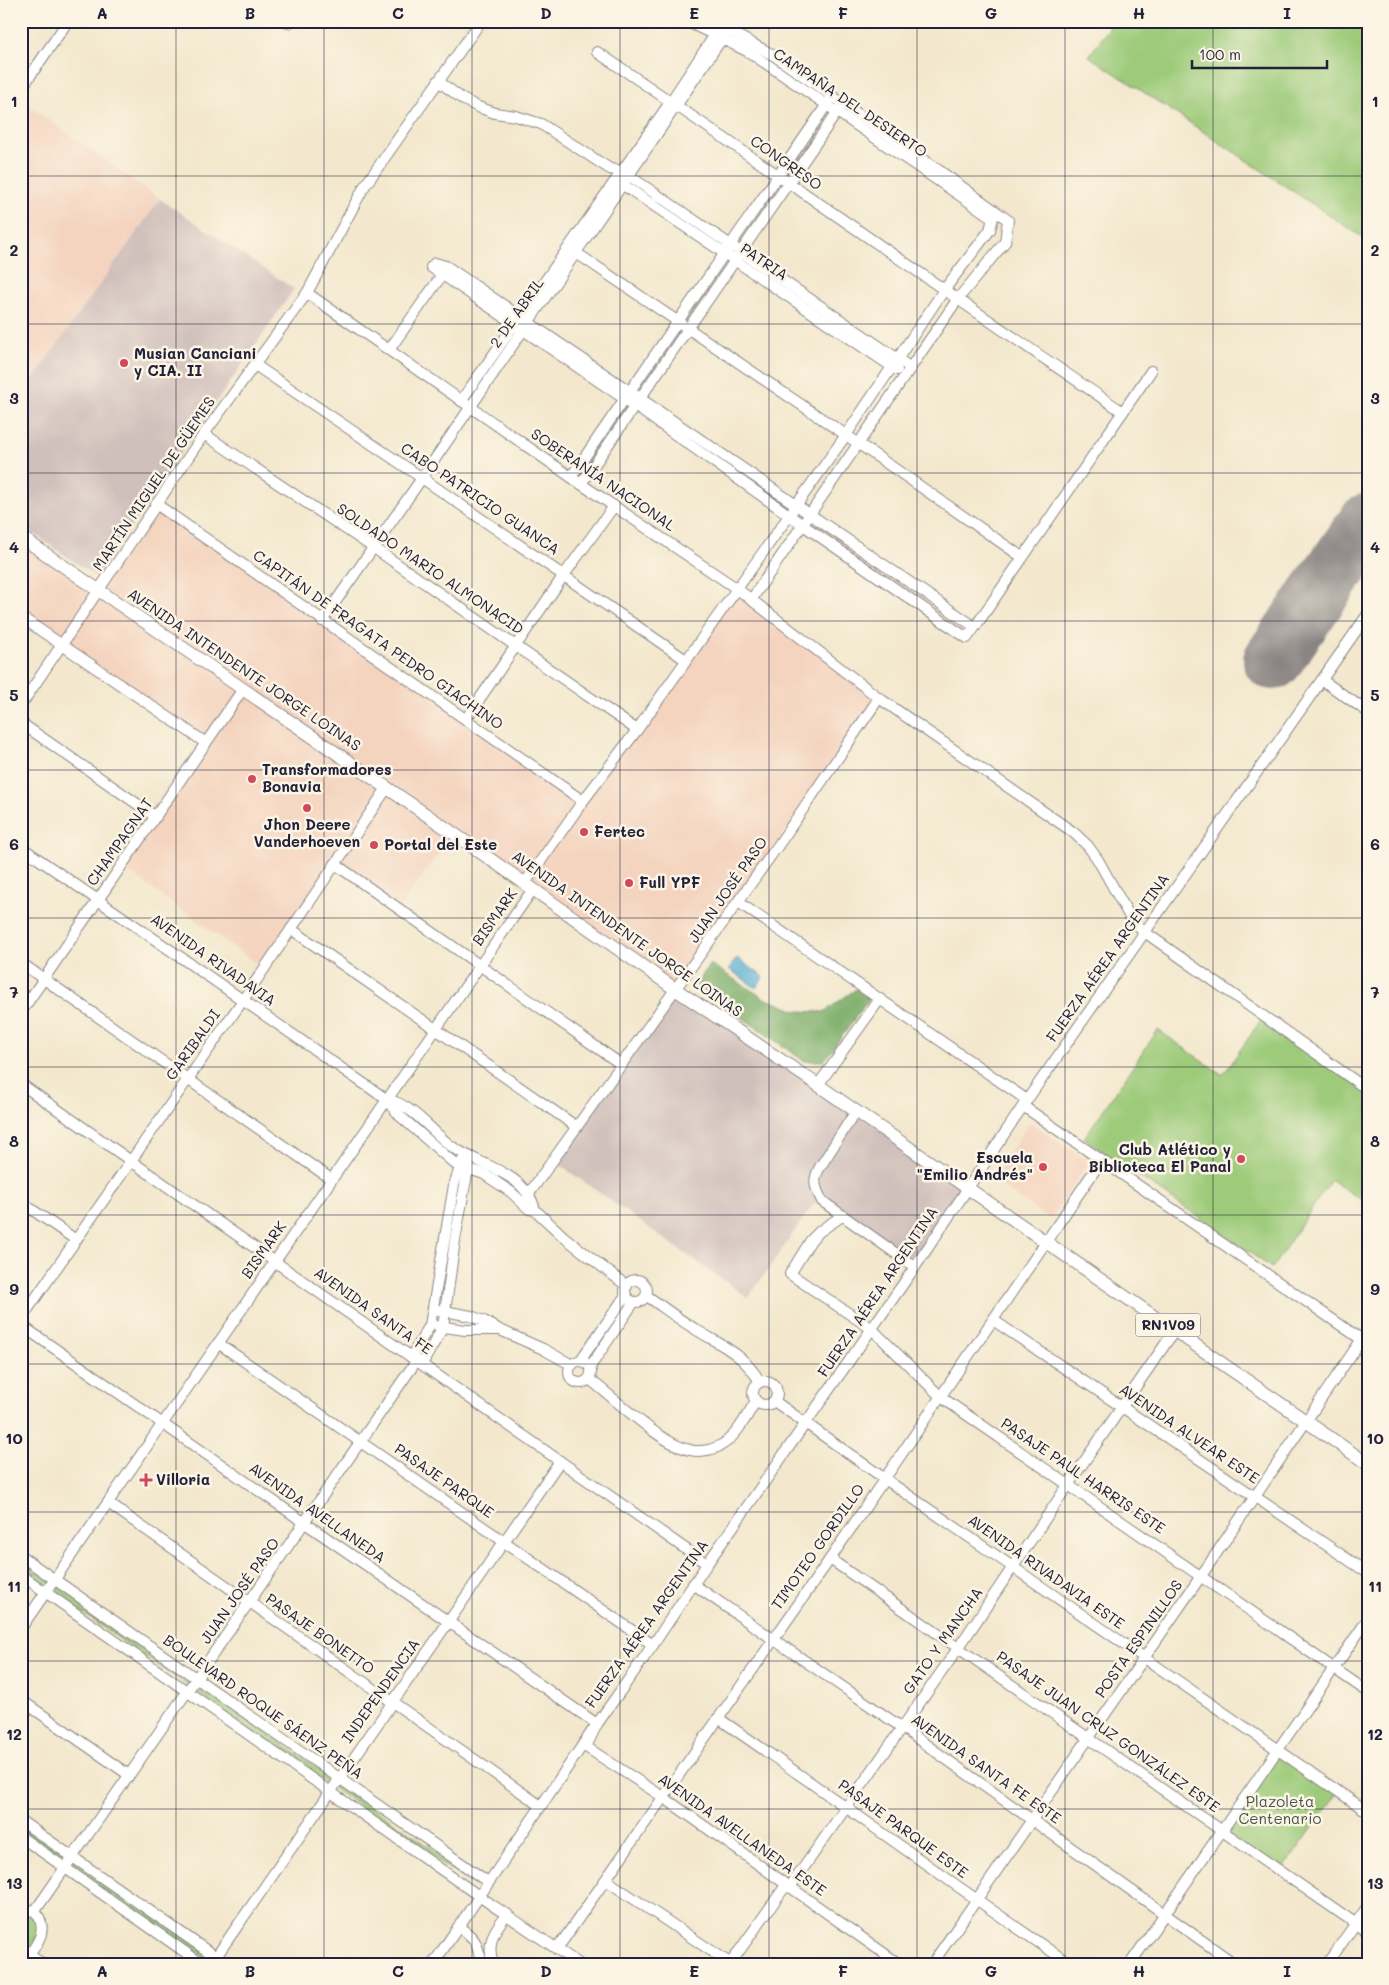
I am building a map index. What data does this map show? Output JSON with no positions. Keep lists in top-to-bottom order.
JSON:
{
  "streets": {
    "main road": ["AVENIDA INTENDENTE JORGE LOINAS", "RN1V09"],
    "street": [
      "CAMPAÑA DEL DESIERTO",
      "CONGRESO",
      "PATRIA",
      "2 DE ABRIL",
      "SOBERANÍA NACIONAL",
      "MARTÍN MIGUEL DE GÜEMES",
      "CABO PATRICIO GUANCA",
      "SOLDADO MARIO ALMONACID",
      "CAPITÁN DE FRAGATA PEDRO GIACHINO",
      "CHAMPAGNAT",
      "JUAN JOSÉ PASO",
      "BISMARK",
      "FUERZA AÉREA ARGENTINA",
      "AVENIDA RIVADAVIA",
      "GARIBALDI",
      "AVENIDA SANTA FE",
      "AVENIDA ALVEAR ESTE",
      "PASAJE PAUL HARRIS ESTE",
      "PASAJE PARQUE",
      "AVENIDA AVELLANEDA",
      "TIMOTEO GORDILLO",
      "AVENIDA RIVADAVIA ESTE",
      "PASAJE BONETTO",
      "POSTA ESPINILLOS",
      "GATO Y MANCHA",
      "INDEPENDENCIA",
      "BOULEVARD ROQUE SÁENZ PEÑA",
      "PASAJE JUAN CRUZ GONZÁLEZ ESTE",
      "AVENIDA SANTA FE ESTE",
      "PASAJE PARQUE ESTE",
      "AVENIDA AVELLANEDA ESTE"
    ]
  },
  "crossings": [
    ["CAMPAÑA DEL DESIERTO", "CONGRESO"],
    ["CAMPAÑA DEL DESIERTO", "2 DE ABRIL"],
    ["CAMPAÑA DEL DESIERTO", "BISMARK"],
    ["CONGRESO", "2 DE ABRIL"],
    ["CONGRESO", "BISMARK"],
    ["PATRIA", "2 DE ABRIL"],
    ["PATRIA", "MARTÍN MIGUEL DE GÜEMES"],
    ["PATRIA", "BISMARK"],
    ["2 DE ABRIL", "SOBERANÍA NACIONAL"],
    ["2 DE ABRIL", "CABO PATRICIO GUANCA"],
    ["2 DE ABRIL", "SOLDADO MARIO ALMONACID"],
    ["2 DE ABRIL", "CAPITÁN DE FRAGATA PEDRO GIACHINO"],
    ["SOBERANÍA NACIONAL", "MARTÍN MIGUEL DE GÜEMES"],
    ["SOBERANÍA NACIONAL", "JUAN JOSÉ PASO"],
    ["SOBERANÍA NACIONAL", "BISMARK"],
    ["SOBERANÍA NACIONAL", "FUERZA AÉREA ARGENTINA"],
    ["MARTÍN MIGUEL DE GÜEMES", "CABO PATRICIO GUANCA"],
    ["MARTÍN MIGUEL DE GÜEMES", "SOLDADO MARIO ALMONACID"],
    ["MARTÍN MIGUEL DE GÜEMES", "CAPITÁN DE FRAGATA PEDRO GIACHINO"],
    ["MARTÍN MIGUEL DE GÜEMES", "AVENIDA INTENDENTE JORGE LOINAS"],
    ["CABO PATRICIO GUANCA", "BISMARK"],
    ["SOLDADO MARIO ALMONACID", "BISMARK"],
    ["CAPITÁN DE FRAGATA PEDRO GIACHINO", "BISMARK"],
    ["AVENIDA INTENDENTE JORGE LOINAS", "CHAMPAGNAT"],
    ["AVENIDA INTENDENTE JORGE LOINAS", "JUAN JOSÉ PASO"],
    ["AVENIDA INTENDENTE JORGE LOINAS", "BISMARK"],
    ["AVENIDA INTENDENTE JORGE LOINAS", "FUERZA AÉREA ARGENTINA"],
    ["AVENIDA INTENDENTE JORGE LOINAS", "GARIBALDI"],
    ["AVENIDA INTENDENTE JORGE LOINAS", "RN1V09"],
    ["CHAMPAGNAT", "AVENIDA RIVADAVIA"],
    ["JUAN JOSÉ PASO", "AVENIDA RIVADAVIA"],
    ["JUAN JOSÉ PASO", "AVENIDA SANTA FE"],
    ["JUAN JOSÉ PASO", "PASAJE PARQUE"],
    ["JUAN JOSÉ PASO", "AVENIDA AVELLANEDA"],
    ["JUAN JOSÉ PASO", "PASAJE BONETTO"],
    ["JUAN JOSÉ PASO", "BOULEVARD ROQUE SÁENZ PEÑA"],
    ["BISMARK", "AVENIDA RIVADAVIA"],
    ["BISMARK", "AVENIDA SANTA FE"],
    ["BISMARK", "PASAJE PARQUE"],
    ["BISMARK", "AVENIDA AVELLANEDA"],
    ["BISMARK", "PASAJE BONETTO"],
    ["BISMARK", "BOULEVARD ROQUE SÁENZ PEÑA"],
    ["FUERZA AÉREA ARGENTINA", "AVENIDA SANTA FE"],
    ["FUERZA AÉREA ARGENTINA", "RN1V09"],
    ["FUERZA AÉREA ARGENTINA", "PASAJE PAUL HARRIS ESTE"],
    ["FUERZA AÉREA ARGENTINA", "PASAJE PARQUE"],
    ["FUERZA AÉREA ARGENTINA", "AVENIDA AVELLANEDA"],
    ["FUERZA AÉREA ARGENTINA", "AVENIDA RIVADAVIA ESTE"],
    ["FUERZA AÉREA ARGENTINA", "PASAJE BONETTO"],
    ["FUERZA AÉREA ARGENTINA", "BOULEVARD ROQUE SÁENZ PEÑA"],
    ["FUERZA AÉREA ARGENTINA", "AVENIDA SANTA FE ESTE"],
    ["FUERZA AÉREA ARGENTINA", "AVENIDA AVELLANEDA ESTE"],
    ["AVENIDA RIVADAVIA", "GARIBALDI"],
    ["GARIBALDI", "AVENIDA SANTA FE"],
    ["AVENIDA SANTA FE", "INDEPENDENCIA"],
    ["RN1V09", "TIMOTEO GORDILLO"],
    ["RN1V09", "POSTA ESPINILLOS"],
    ["RN1V09", "GATO Y MANCHA"],
    ["AVENIDA ALVEAR ESTE", "TIMOTEO GORDILLO"],
    ["AVENIDA ALVEAR ESTE", "POSTA ESPINILLOS"],
    ["AVENIDA ALVEAR ESTE", "GATO Y MANCHA"],
    ["PASAJE PAUL HARRIS ESTE", "TIMOTEO GORDILLO"],
    ["PASAJE PAUL HARRIS ESTE", "POSTA ESPINILLOS"],
    ["PASAJE PAUL HARRIS ESTE", "GATO Y MANCHA"],
    ["PASAJE PARQUE", "INDEPENDENCIA"],
    ["AVENIDA AVELLANEDA", "INDEPENDENCIA"],
    ["AVENIDA AVELLANEDA", "AVENIDA AVELLANEDA ESTE"],
    ["TIMOTEO GORDILLO", "AVENIDA RIVADAVIA ESTE"],
    ["TIMOTEO GORDILLO", "BOULEVARD ROQUE SÁENZ PEÑA"],
    ["TIMOTEO GORDILLO", "PASAJE JUAN CRUZ GONZÁLEZ ESTE"],
    ["TIMOTEO GORDILLO", "AVENIDA SANTA FE ESTE"],
    ["TIMOTEO GORDILLO", "PASAJE PARQUE ESTE"],
    ["TIMOTEO GORDILLO", "AVENIDA AVELLANEDA ESTE"],
    ["AVENIDA RIVADAVIA ESTE", "POSTA ESPINILLOS"],
    ["AVENIDA RIVADAVIA ESTE", "GATO Y MANCHA"],
    ["PASAJE BONETTO", "INDEPENDENCIA"],
    ["POSTA ESPINILLOS", "PASAJE JUAN CRUZ GONZÁLEZ ESTE"],
    ["POSTA ESPINILLOS", "AVENIDA SANTA FE ESTE"],
    ["POSTA ESPINILLOS", "PASAJE PARQUE ESTE"],
    ["GATO Y MANCHA", "PASAJE JUAN CRUZ GONZÁLEZ ESTE"],
    ["GATO Y MANCHA", "AVENIDA SANTA FE ESTE"],
    ["GATO Y MANCHA", "PASAJE PARQUE ESTE"],
    ["GATO Y MANCHA", "AVENIDA AVELLANEDA ESTE"],
    ["INDEPENDENCIA", "BOULEVARD ROQUE SÁENZ PEÑA"]
  ],
  "parks": ["Plazoleta Centenario"],
  "places": {
    "other": [
      "Musian Canciani y CIA. II",
      "Transformadores Bonavia",
      "Jhon Deere Vanderhoeven",
      "Fertec",
      "Portal del Este",
      "Full YPF",
      "Club Atlético y Biblioteca El Panal",
      "Escuela \"Emilio Andrés\""
    ],
    "health": ["Villoria"]
  },
  "scale_bar": "100 m",
  "grid": {
    "columns": [
      "A",
      "B",
      "C",
      "D",
      "E",
      "F",
      "G",
      "H",
      "I"
    ],
    "rows": [
      "1",
      "2",
      "3",
      "4",
      "5",
      "6",
      "7",
      "8",
      "9",
      "10",
      "11",
      "12",
      "13"
    ]
  }
}
